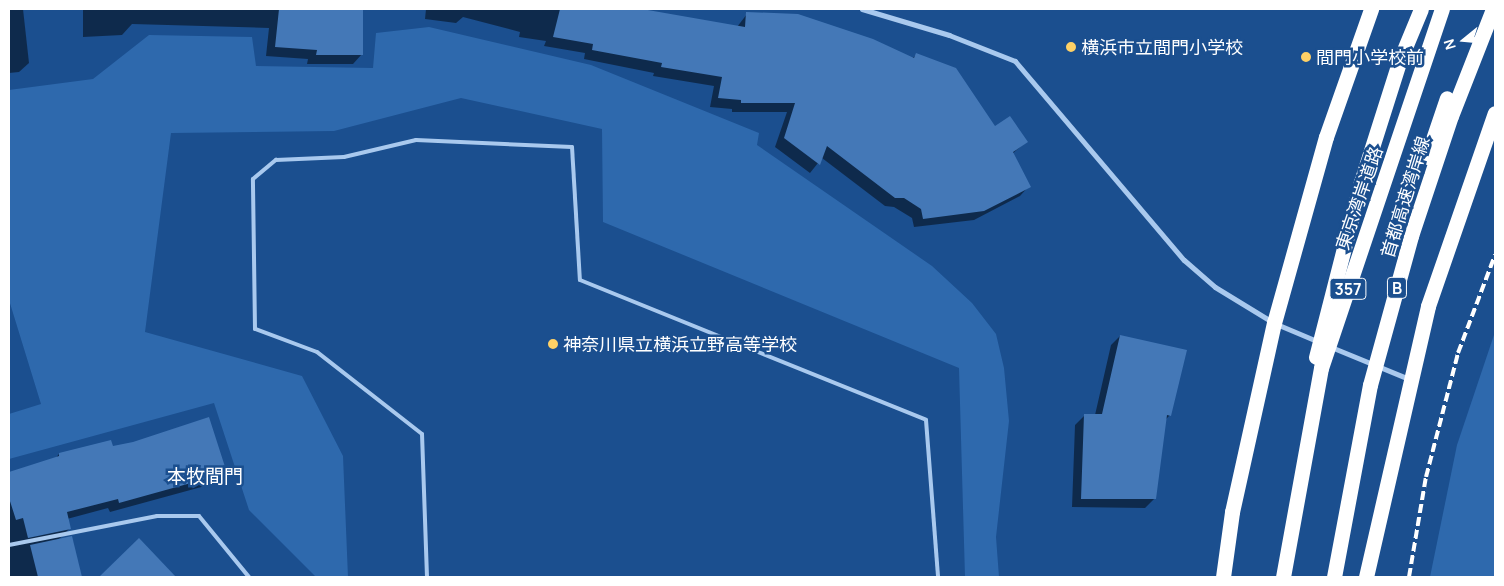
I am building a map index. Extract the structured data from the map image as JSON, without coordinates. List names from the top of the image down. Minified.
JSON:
{"streets":{"highway":["首都高速湾岸線","東京湾岸道路","B","357"]},"districts":["本牧間門"],"places":["横浜市立間門小学校","間門小学校前","神奈川県立横浜立野高等学校"],"north":"left"}
